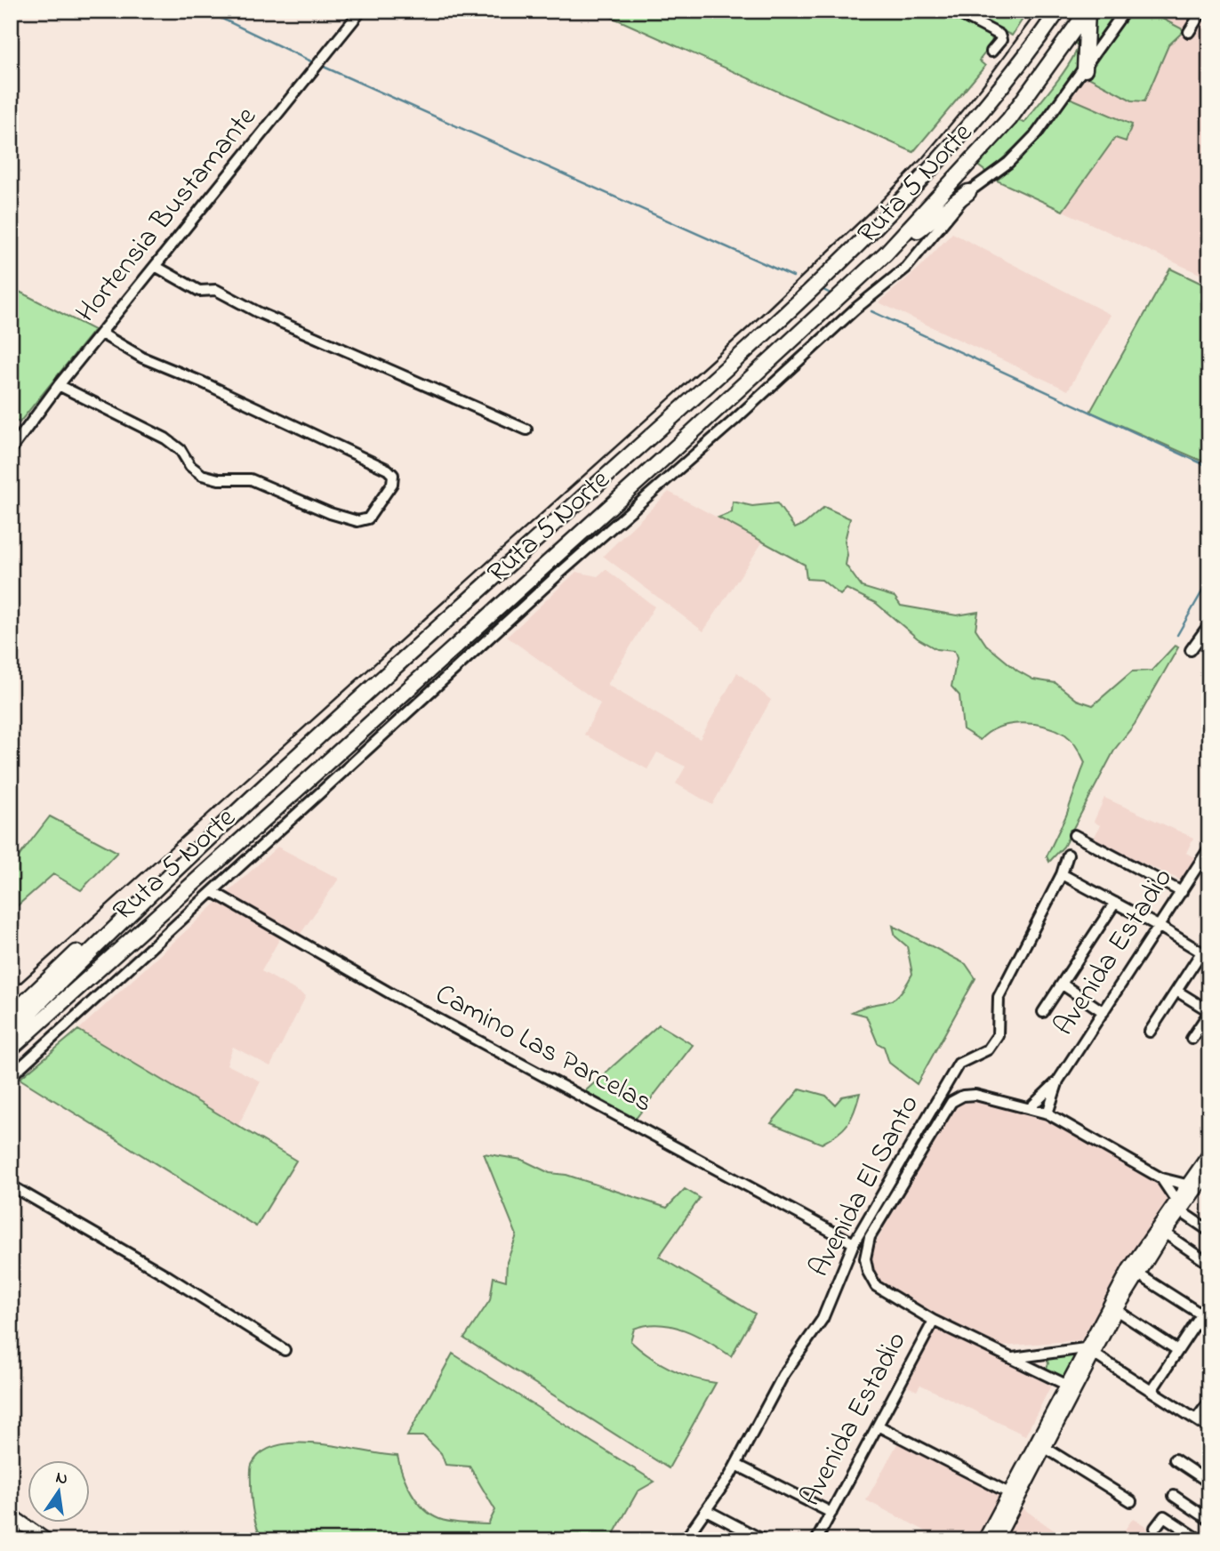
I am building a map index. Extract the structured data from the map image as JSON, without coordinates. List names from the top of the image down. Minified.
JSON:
{"streets":{"highway":["Ruta 5 Norte"],"street":["Hortensia Bustamante","Avenida Estadio","Camino Las Parcelas","Avenida El Santo"]},"crossings":[["Camino Las Parcelas","Avenida El Santo"]],"north":"top"}
